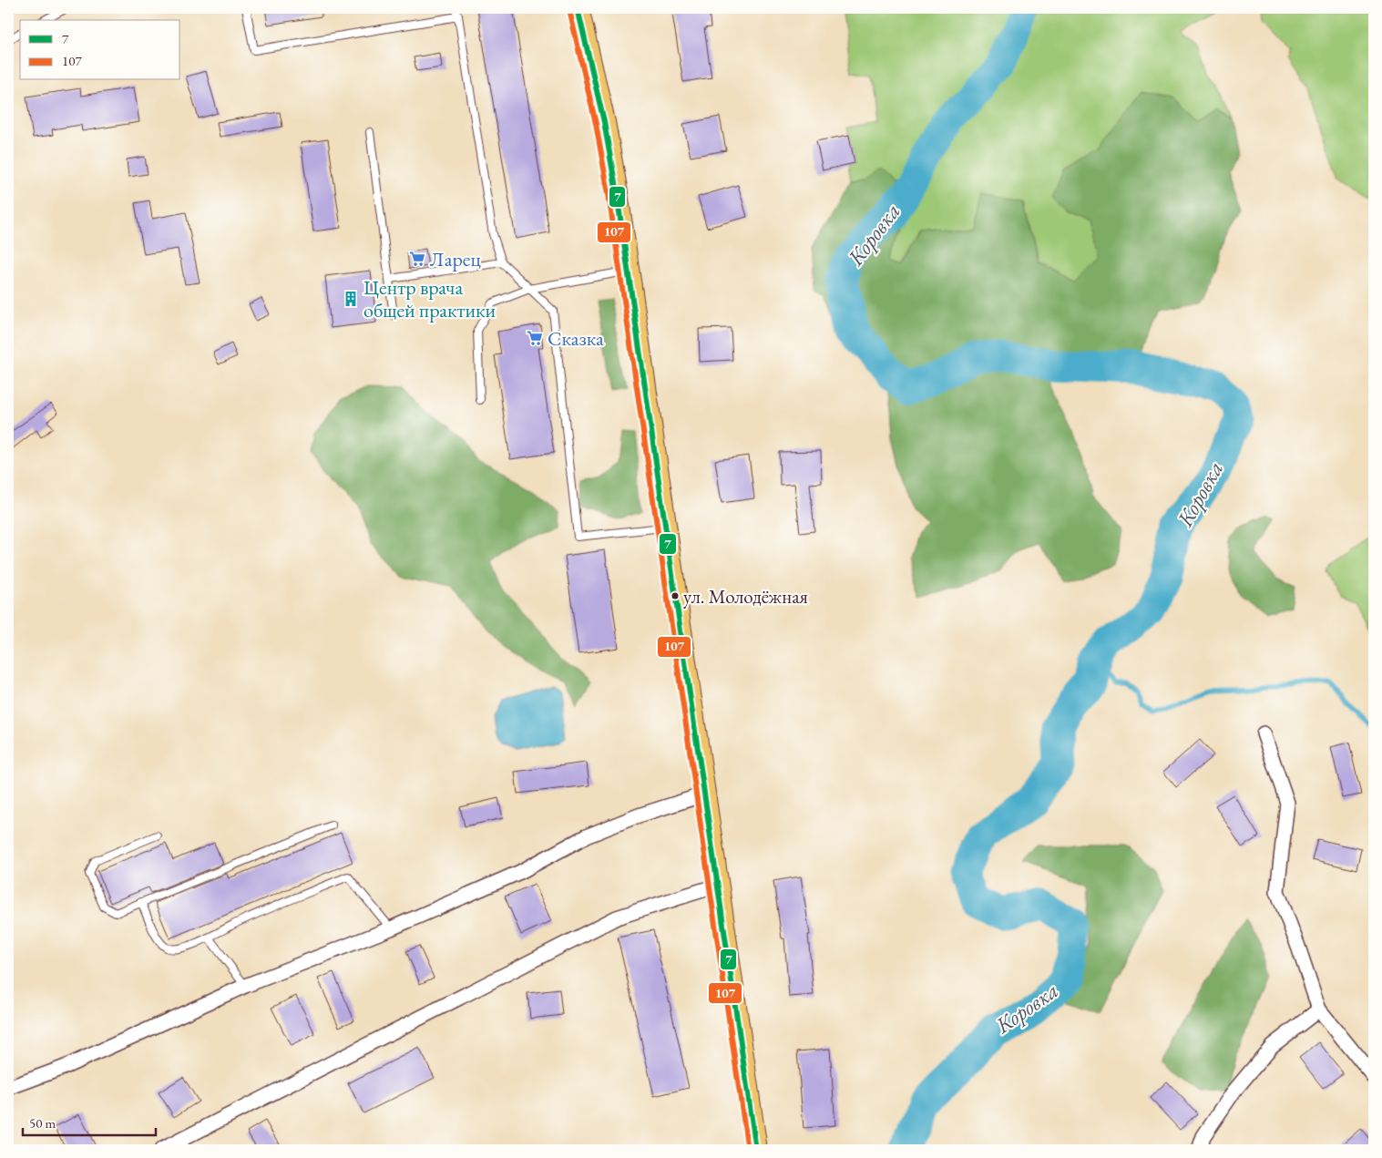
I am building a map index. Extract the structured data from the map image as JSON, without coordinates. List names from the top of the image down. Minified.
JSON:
{"water":["Коровка"],"places":{"supermarket":["Ларец","Сказка"],"building":["Центр врача общей практики"],"other":["ул. Молодёжная"]},"lines":["transit line 7","transit line 107"],"legend":["7","107"],"scale_bar":"50 m"}
